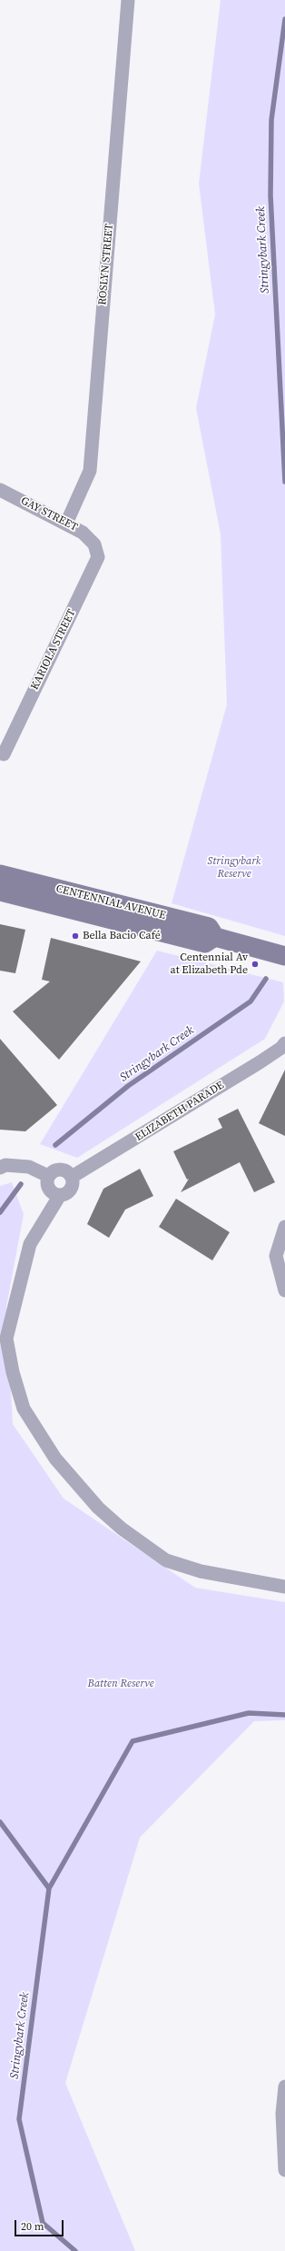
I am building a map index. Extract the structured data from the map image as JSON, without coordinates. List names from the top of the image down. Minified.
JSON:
{"streets":{"main road":["CENTENNIAL AVENUE"],"street":["ROSLYN STREET","GAY STREET","KARIOLA STREET","ELIZABETH PARADE"]},"crossings":[["ROSLYN STREET","GAY STREET"],["GAY STREET","KARIOLA STREET"]],"water":["Stringybark Creek"],"parks":["Stringybark Reserve","Batten Reserve"],"places":["Bella Bacio Café","Centennial Av at Elizabeth Pde"],"scale_bar":"20 m"}
